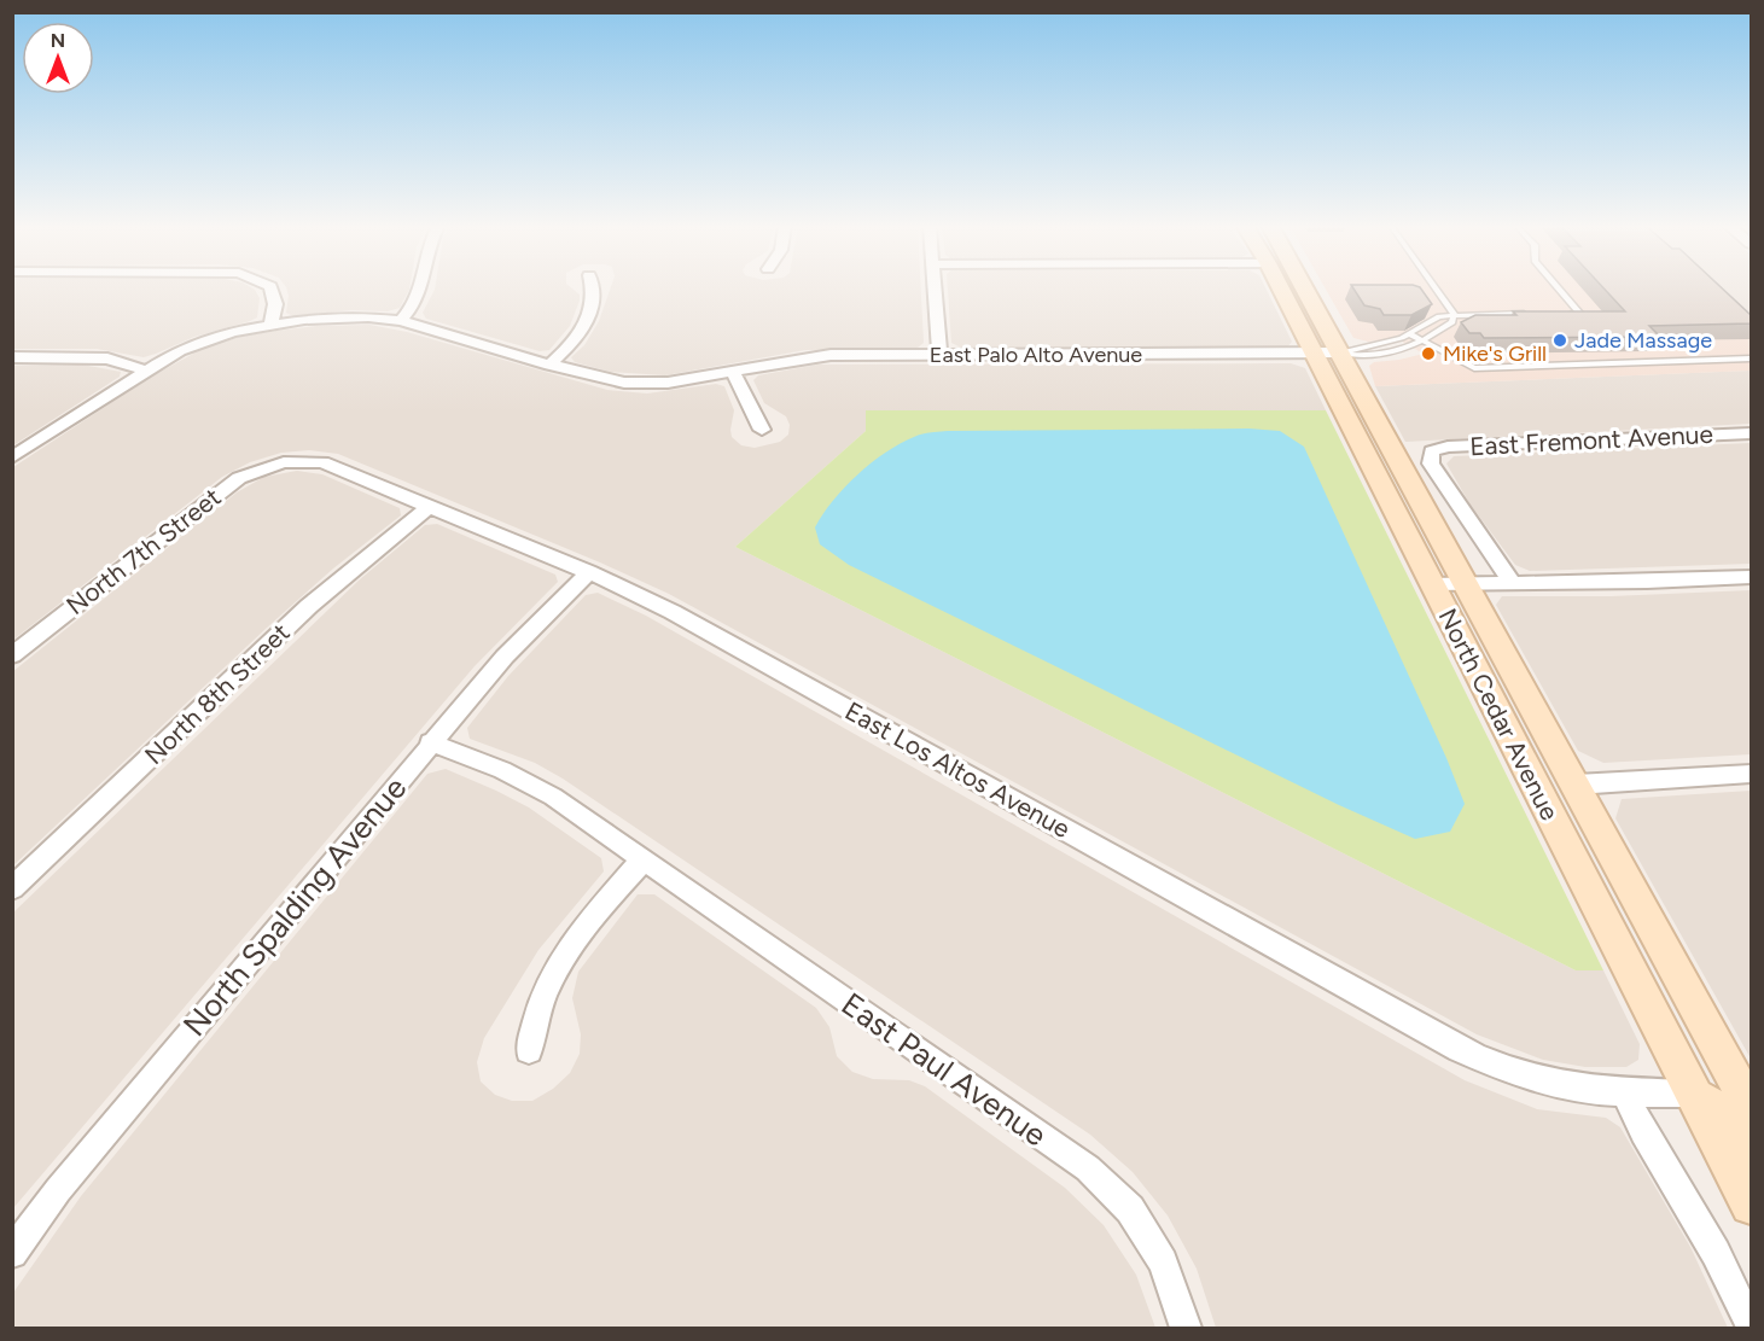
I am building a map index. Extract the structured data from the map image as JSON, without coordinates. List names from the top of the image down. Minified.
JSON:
{"streets":{"main road":["North Cedar Avenue"],"street":["East Palo Alto Avenue","East Fremont Avenue","North 7th Street","North 8th Street","East Los Altos Avenue","North Spalding Avenue","East Paul Avenue"]},"crossings":[["East Palo Alto Avenue","North Cedar Avenue"],["North 7th Street","East Los Altos Avenue"],["North 8th Street","East Los Altos Avenue"],["North Cedar Avenue","East Los Altos Avenue"],["East Los Altos Avenue","North Spalding Avenue"],["North Spalding Avenue","East Paul Avenue"]],"places":["Jade Massage","Mike's Grill"],"north":"top"}
